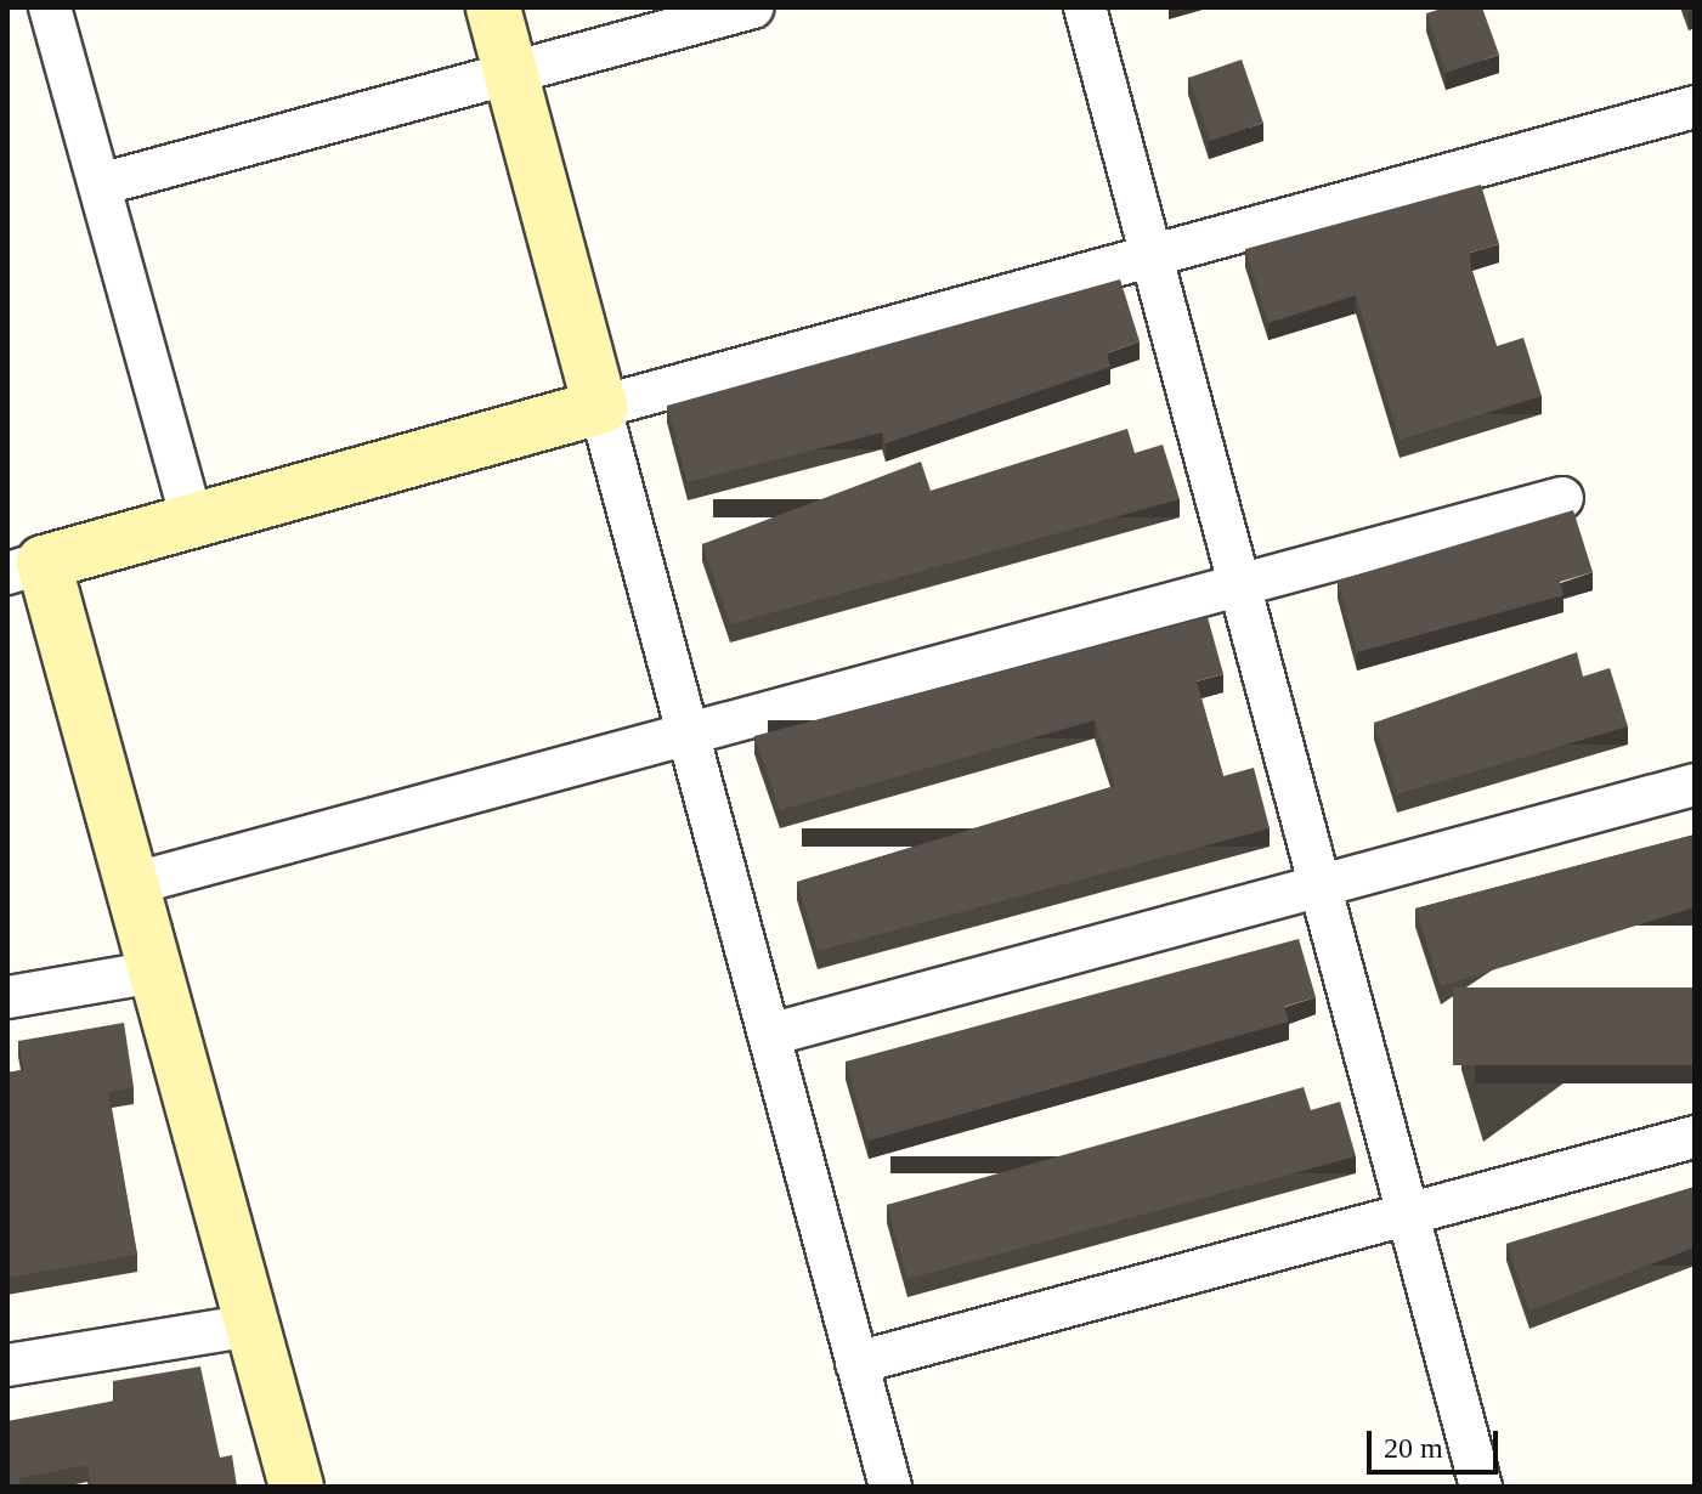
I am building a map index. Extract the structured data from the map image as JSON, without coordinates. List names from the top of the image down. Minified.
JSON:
{"scale_bar":"20 m"}
